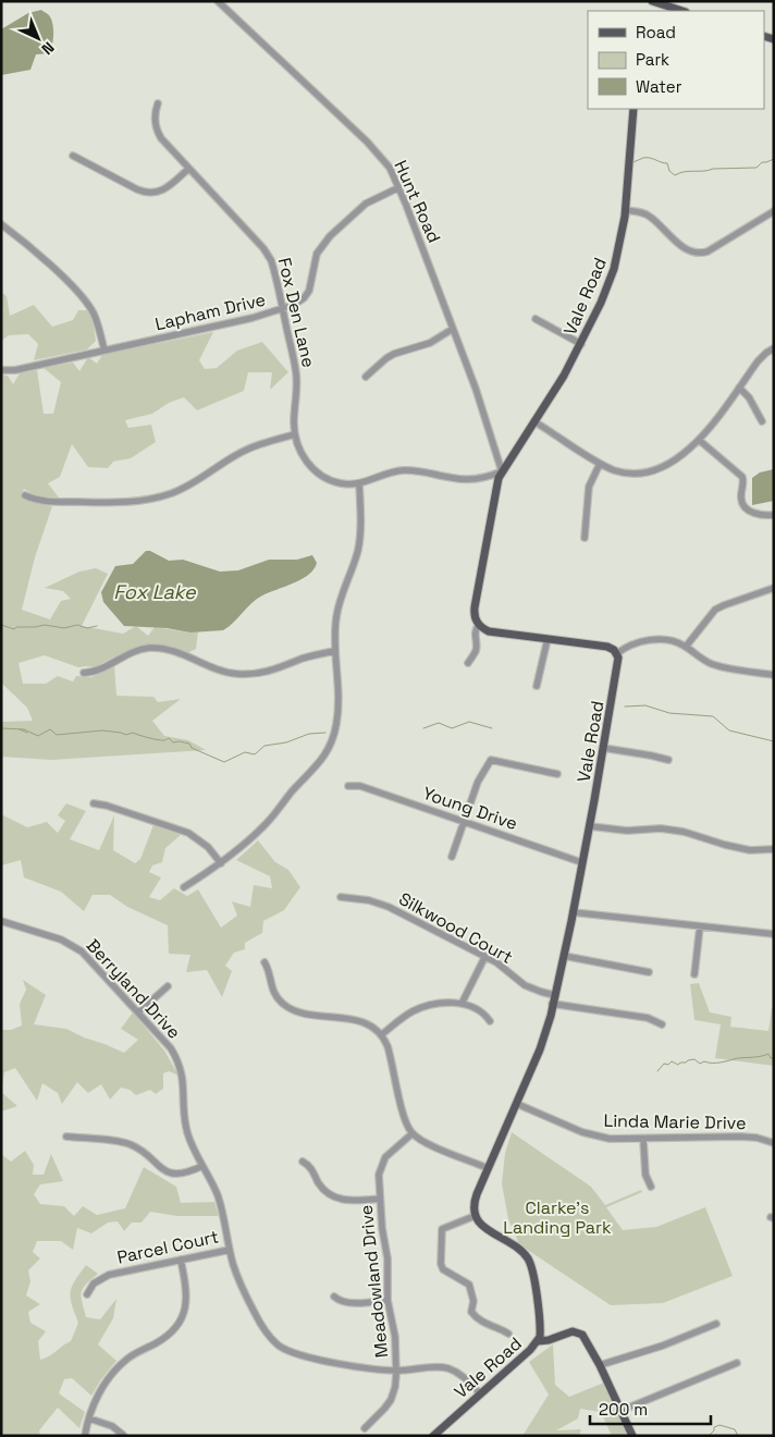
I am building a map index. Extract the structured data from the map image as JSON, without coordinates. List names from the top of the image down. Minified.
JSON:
{"streets":{"main road":["Vale Road"],"street":["Hunt Road","Lapham Drive","Fox Den Lane","Young Drive","Silkwood Court","Berryland Drive","Linda Marie Drive","Parcel Court","Meadowland Drive"]},"crossings":[["Hunt Road","Vale Road"],["Hunt Road","Lapham Drive"],["Hunt Road","Fox Den Lane"],["Vale Road","Fox Den Lane"],["Vale Road","Young Drive"],["Vale Road","Silkwood Court"],["Vale Road","Berryland Drive"],["Vale Road","Linda Marie Drive"],["Lapham Drive","Fox Den Lane"],["Berryland Drive","Parcel Court"],["Berryland Drive","Meadowland Drive"]],"water":["Fox Lake"],"parks":["Clarke's Landing Park"],"legend":["Road","Park","Water"],"scale_bar":"200 m","north":"bottom right"}
